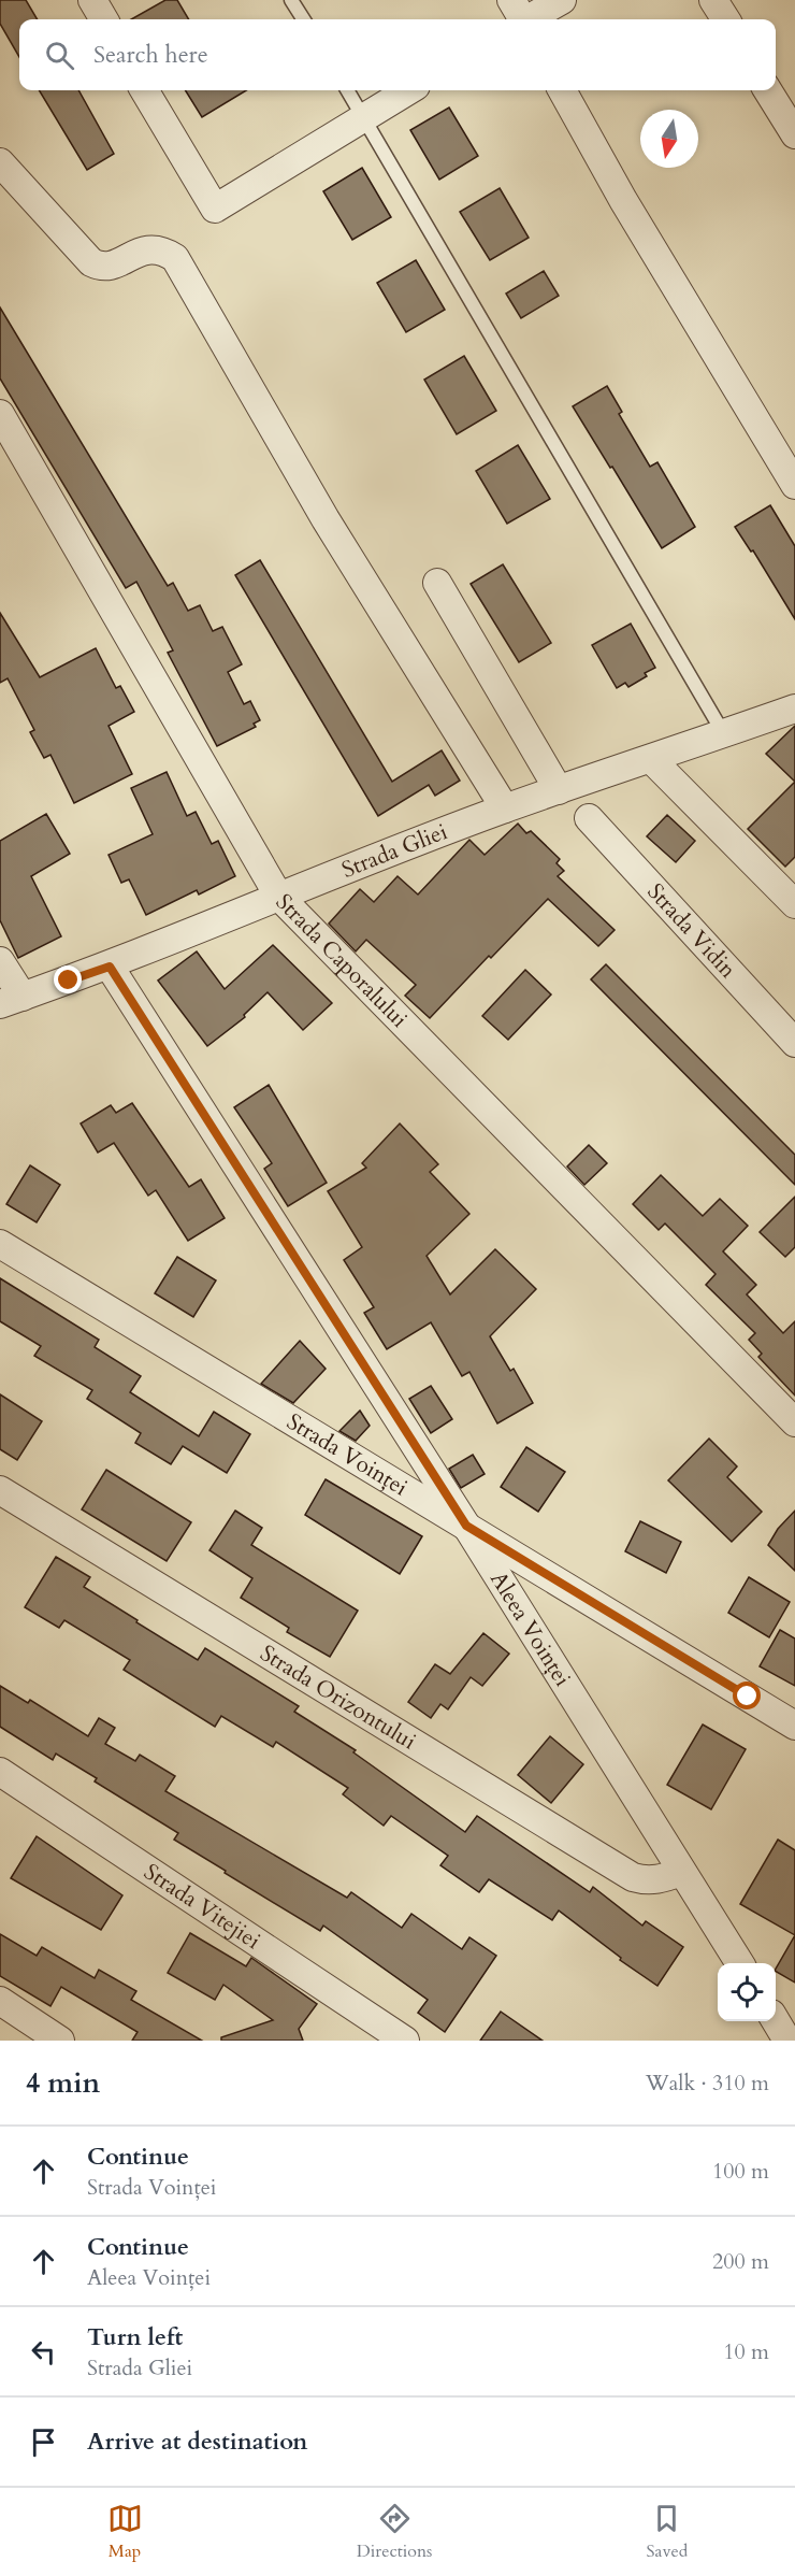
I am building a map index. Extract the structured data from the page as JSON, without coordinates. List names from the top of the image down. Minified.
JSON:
{"streets":{"street":["Strada Gliei","Strada Vidin","Strada Caporalului","Strada Voinței","Aleea Voinței","Strada Orizontului","Strada Vitejiei"]},"crossings":[["Strada Gliei","Strada Caporalului"],["Strada Gliei","Aleea Voinței"],["Strada Voinței","Aleea Voinței"],["Aleea Voinței","Strada Orizontului"]],"north":"bottom","page":{"search":"Search here","heading":["4 min","Walk · 310 m"],"list":[["Continue","Strada Voinței","100 m"],["Continue","Aleea Voinței","200 m"],["Turn left","Strada Gliei","10 m"],"Arrive at destination"],"nav":["Map","Directions","Saved"]}}
